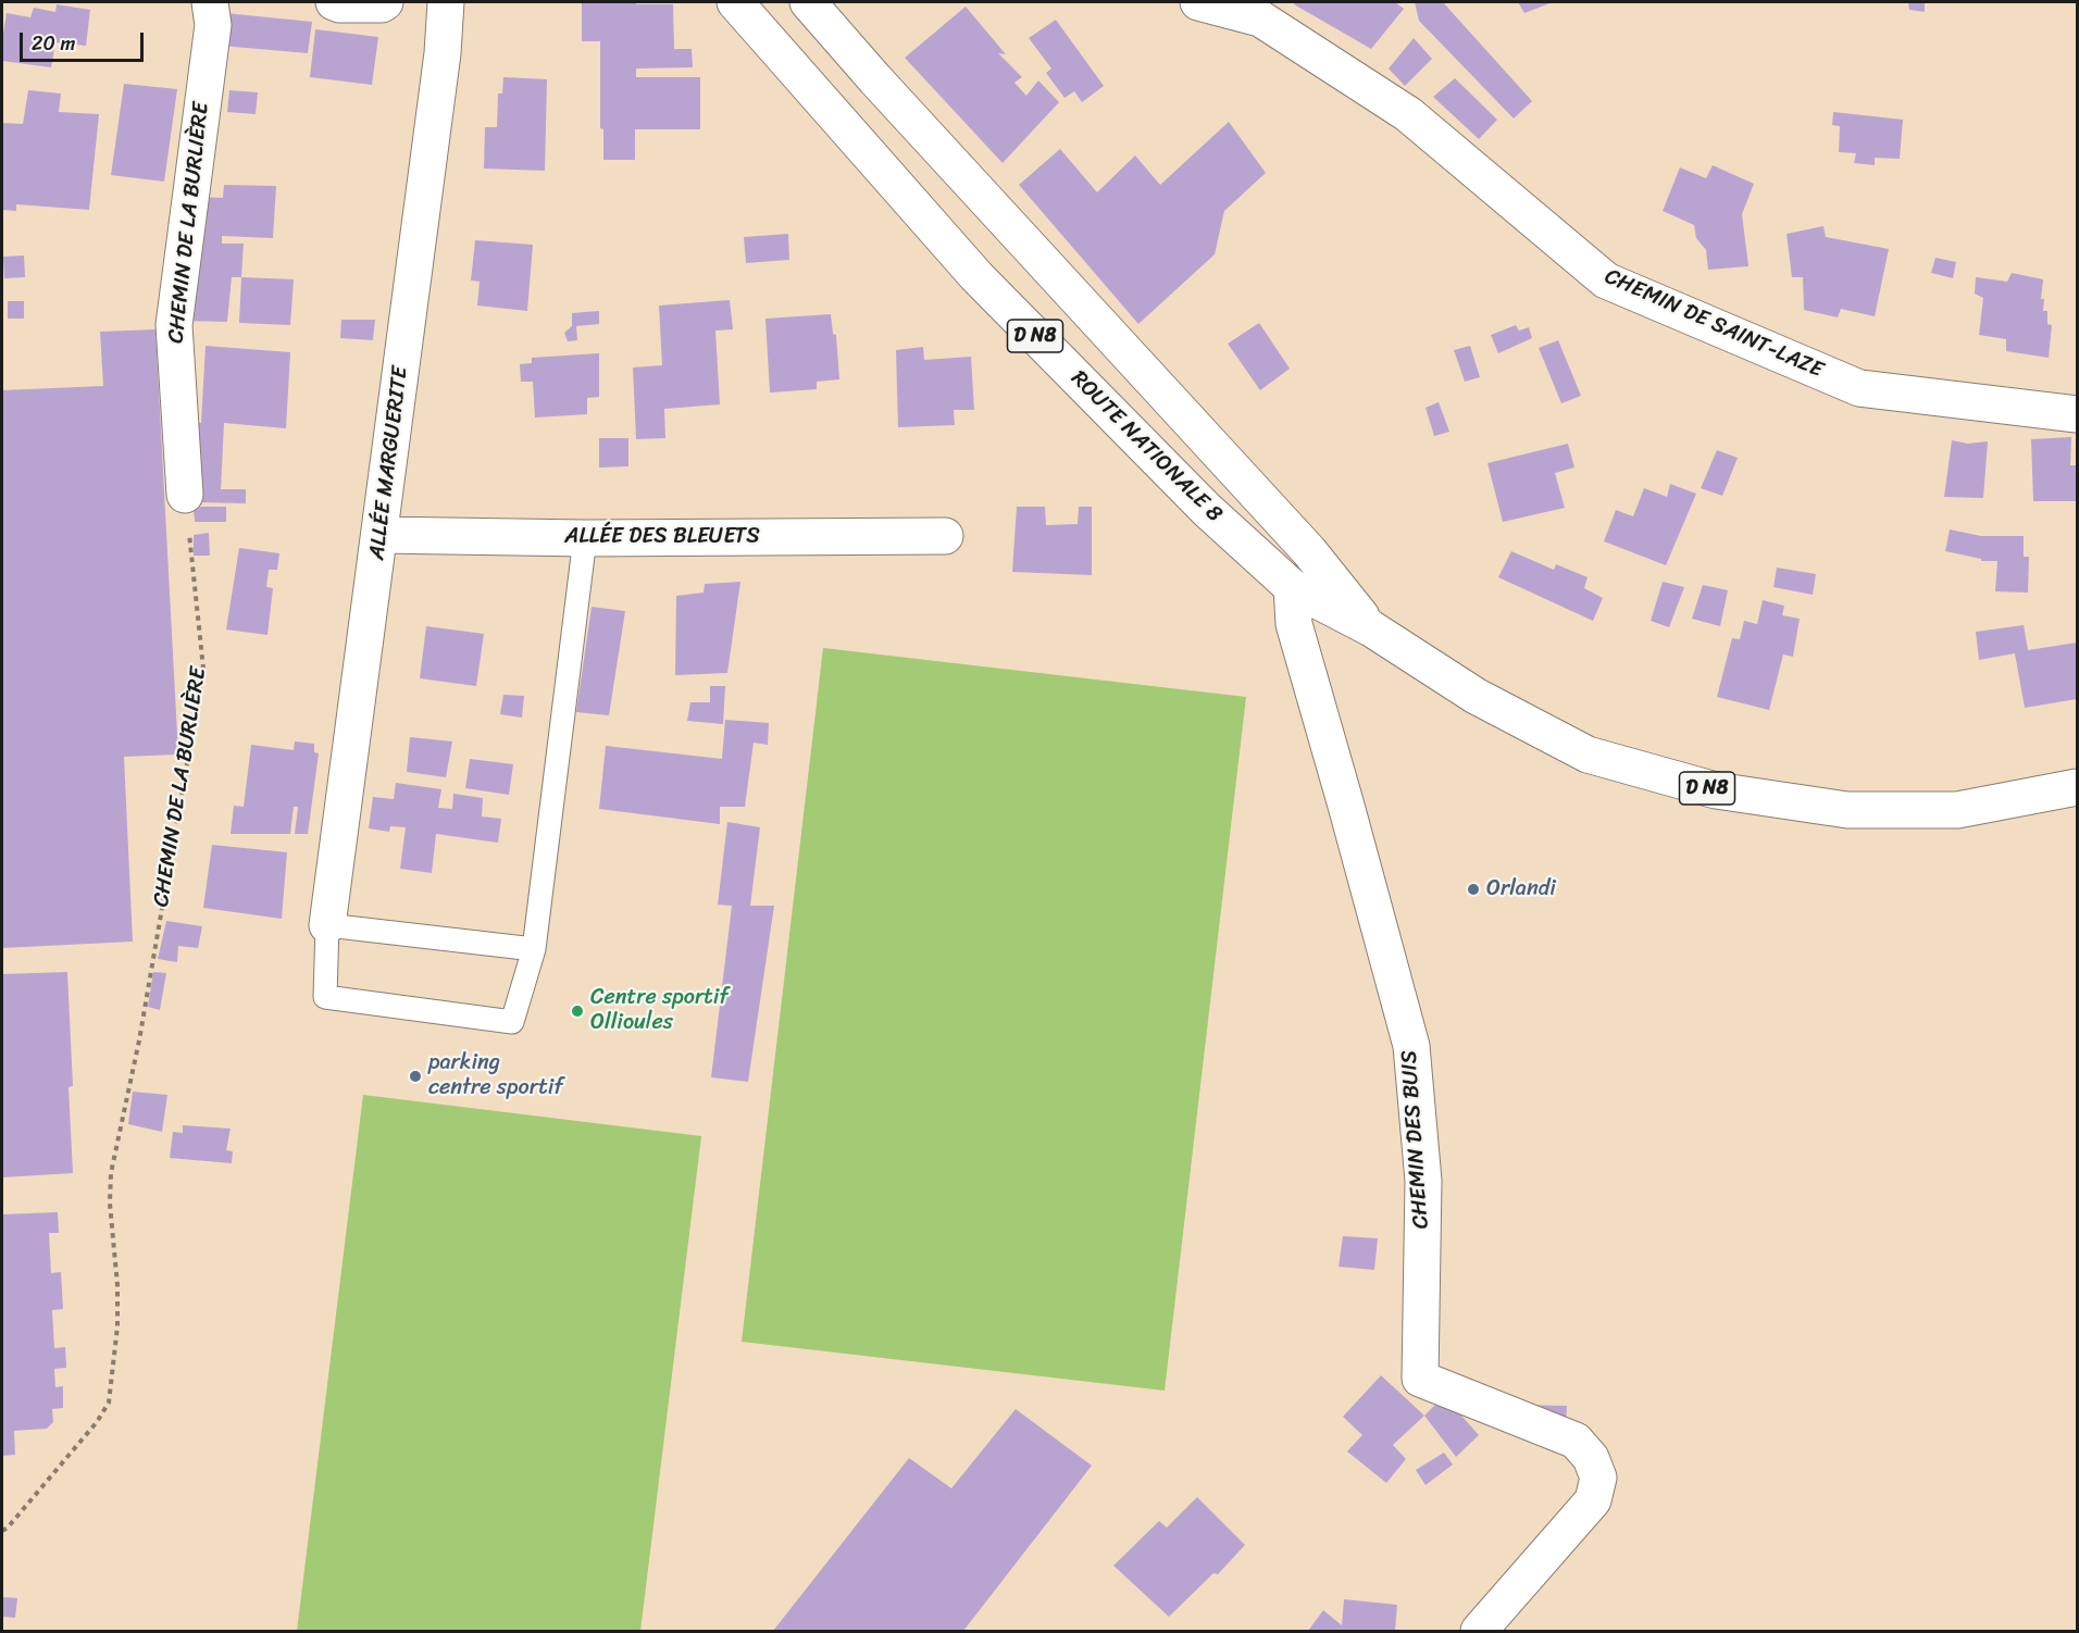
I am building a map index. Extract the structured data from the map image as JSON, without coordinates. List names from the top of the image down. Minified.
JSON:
{"streets":{"street":["CHEMIN DE LA BURLIÈRE","CHEMIN DE SAINT-LAZE","D N8","ROUTE NATIONALE 8","ALLÉE MARGUERITE","ALLÉE DES BLEUETS","CHEMIN DES BUIS"]},"crossings":[["ROUTE NATIONALE 8","CHEMIN DES BUIS"],["ALLÉE MARGUERITE","ALLÉE DES BLEUETS"]],"places":["Orlandi","Centre sportif Ollioules","parking centre sportif"],"scale_bar":"20 m"}
